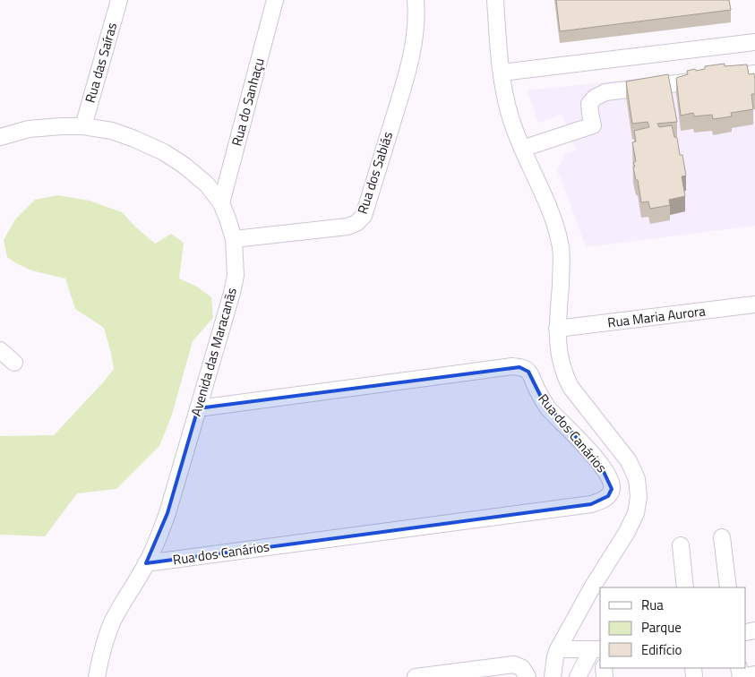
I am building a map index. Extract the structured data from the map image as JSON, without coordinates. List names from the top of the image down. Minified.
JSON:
{"streets":{"street":["Rua das Saíras","Rua do Sanhaçu","Rua dos Sabiás","Rua Maria Aurora","Avenida das Maracanãs","Rua dos Canários"]},"crossings":[["Rua das Saíras","Avenida das Maracanãs"],["Rua do Sanhaçu","Avenida das Maracanãs"],["Rua dos Sabiás","Avenida das Maracanãs"],["Avenida das Maracanãs","Rua dos Canários"]],"legend":["Rua","Parque","Edifício"]}
